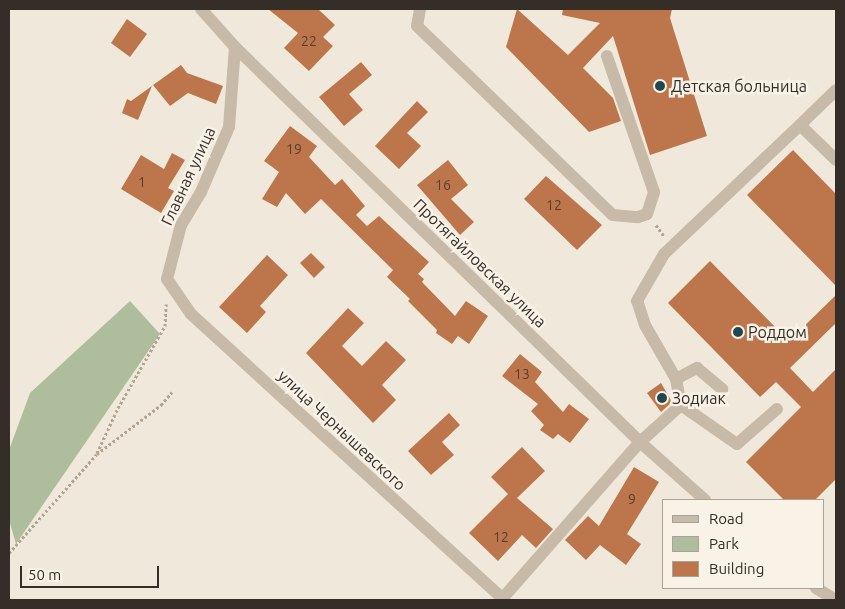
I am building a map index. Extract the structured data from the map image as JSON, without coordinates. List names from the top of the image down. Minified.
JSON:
{"streets":{"street":["Главная улица","Протягайловская улица","улица Чернышевского"]},"crossings":[["Главная улица","Протягайловская улица"],["Главная улица","улица Чернышевского"],["Протягайловская улица","улица Чернышевского"]],"places":["Детская больница","Роддом","Зодиак"],"house_numbers":["22","19","1","16","12","13","9","12"],"legend":["Road","Park","Building"],"scale_bar":"50 m"}
